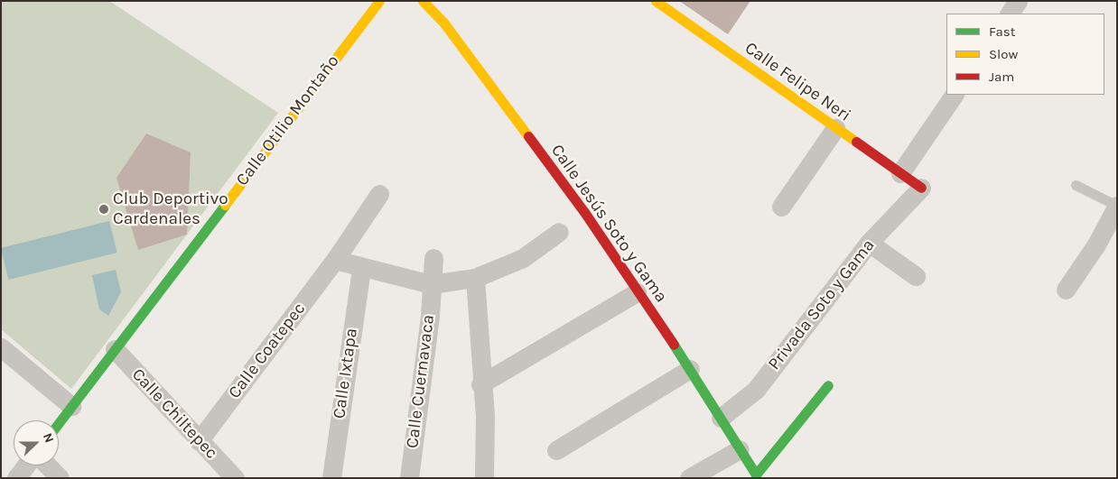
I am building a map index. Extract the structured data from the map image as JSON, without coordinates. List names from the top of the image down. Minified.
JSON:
{"streets":{"street":["Calle Felipe Neri","Calle Otilio Montaño","Calle Jesús Soto y Gama","Privada Soto y Gama","Calle Coatepec","Calle Ixtapa","Calle Cuernavaca","Calle Chiltepec"]},"crossings":[["Calle Felipe Neri","Privada Soto y Gama"],["Calle Otilio Montaño","Calle Chiltepec"],["Calle Jesús Soto y Gama","Privada Soto y Gama"],["Calle Coatepec","Calle Chiltepec"]],"places":["Club Deportivo Cardenales"],"legend":["Fast","Slow","Jam"],"north":"right"}
